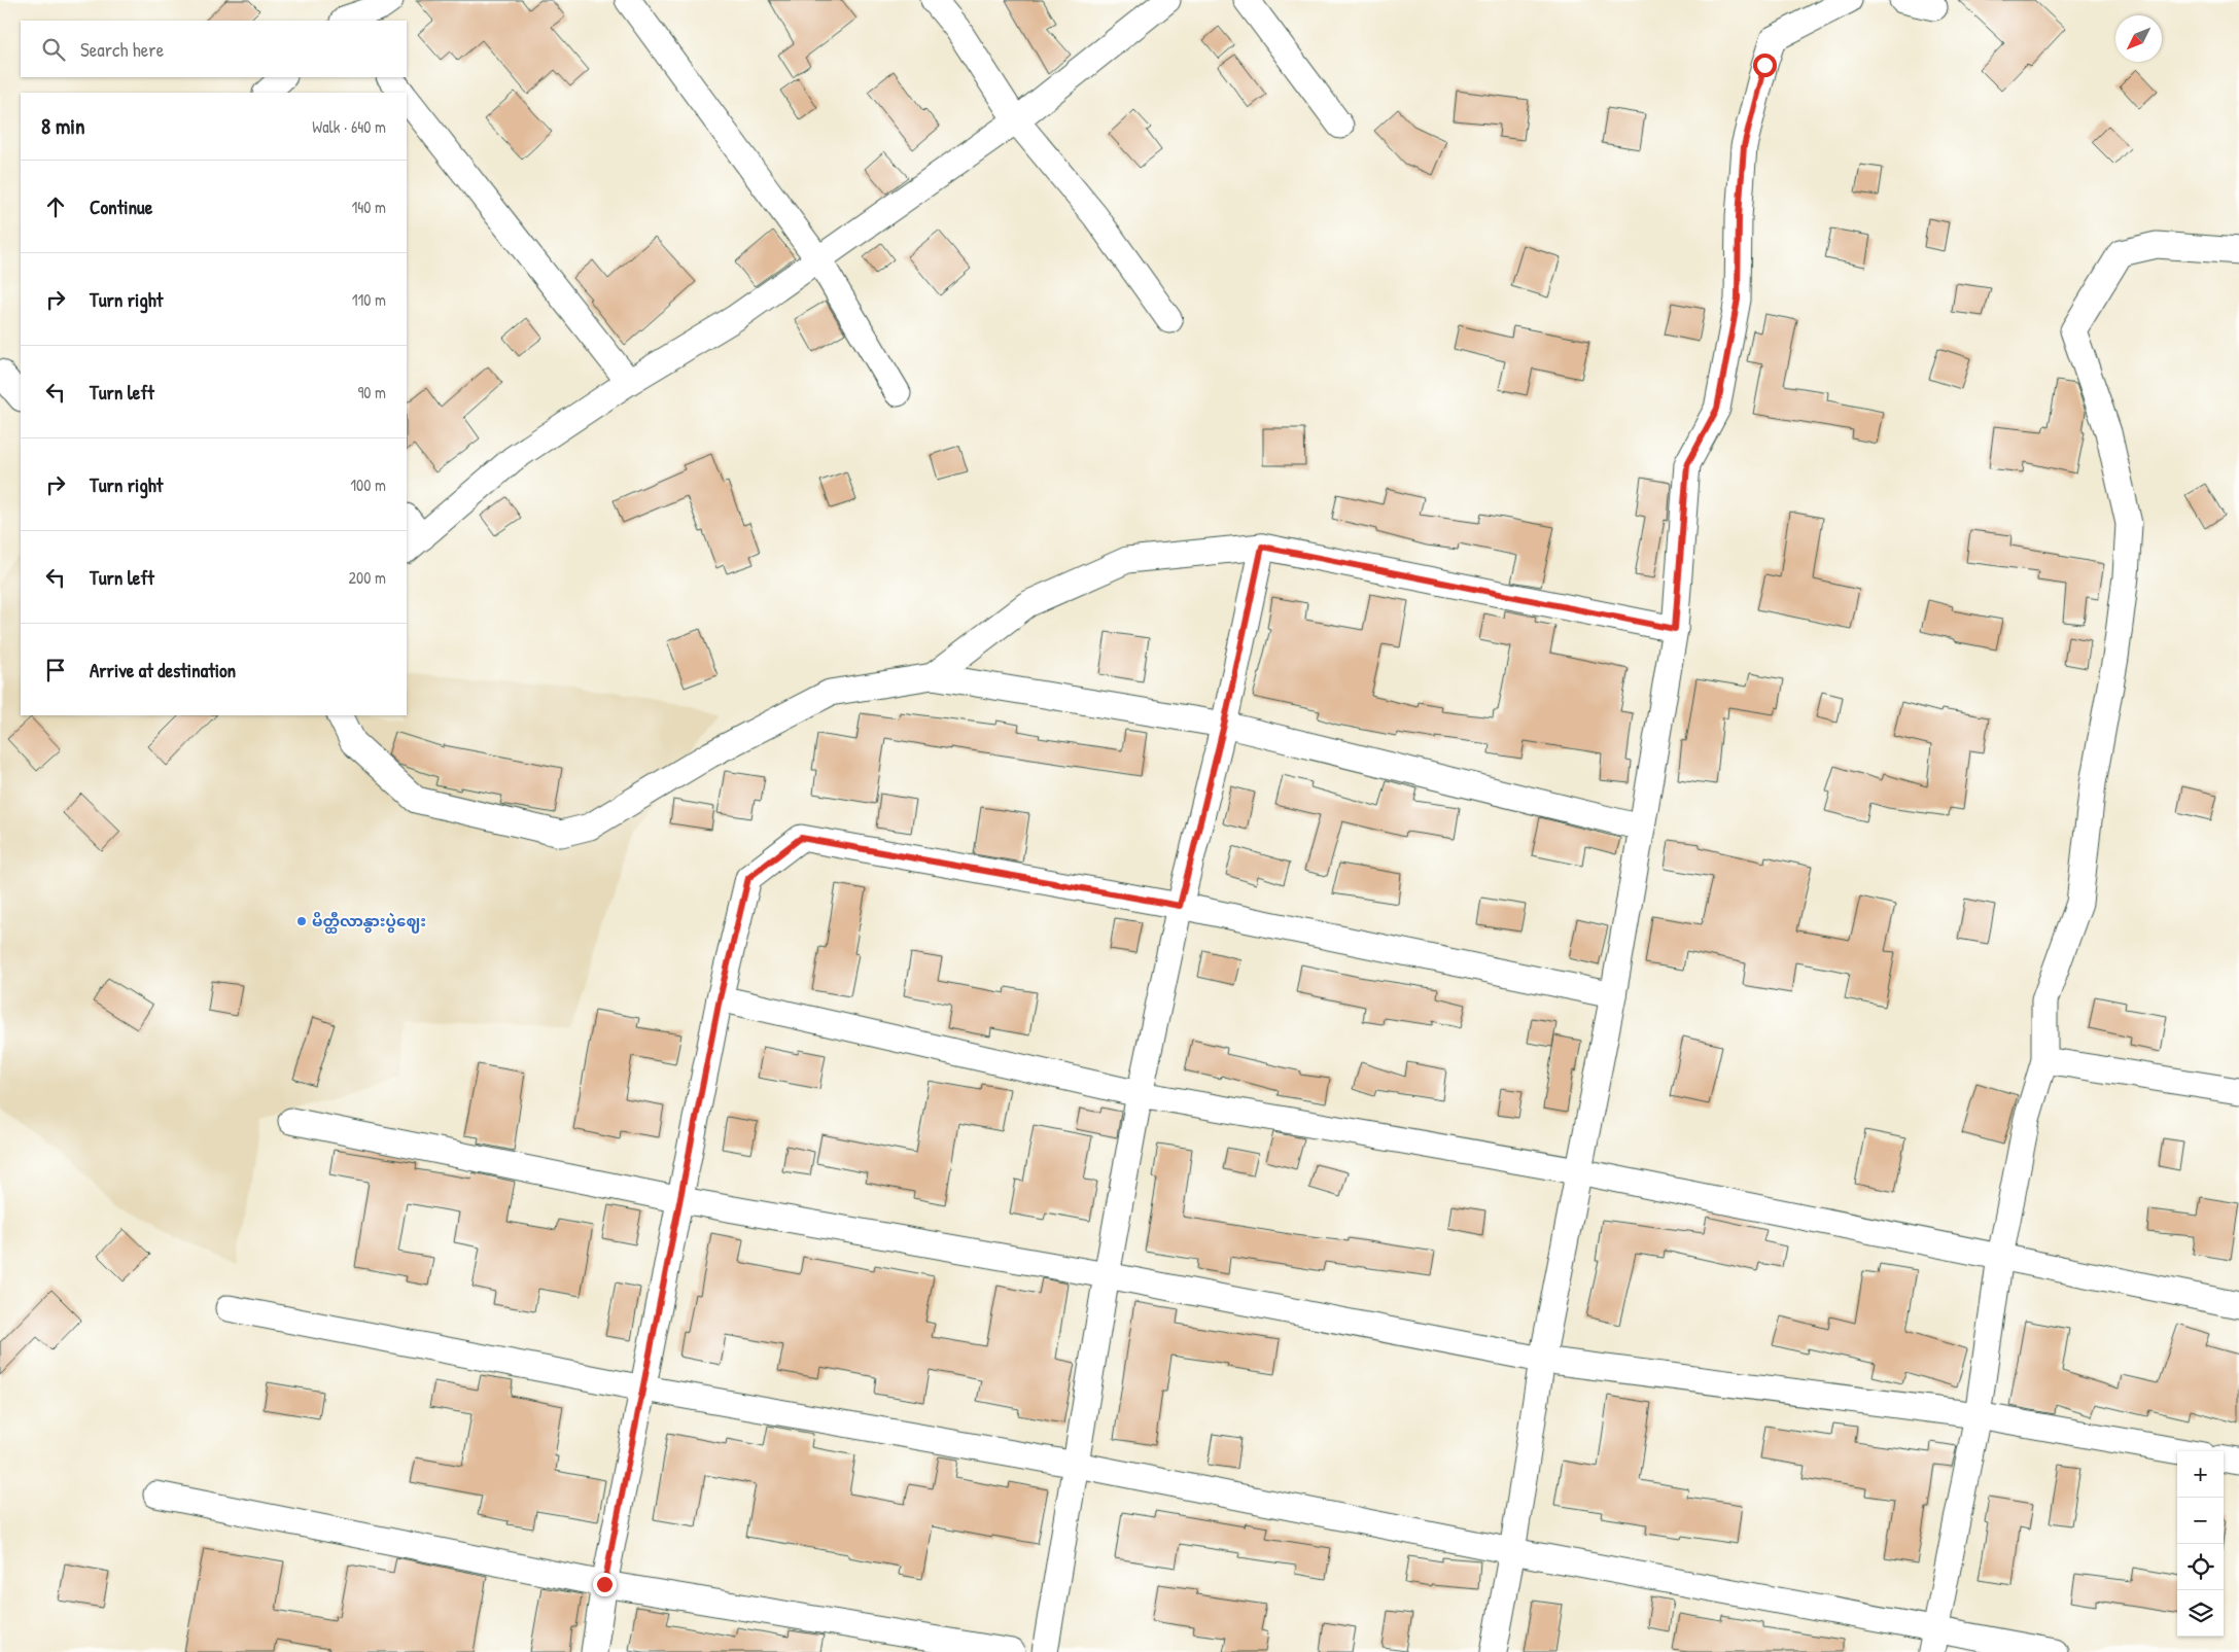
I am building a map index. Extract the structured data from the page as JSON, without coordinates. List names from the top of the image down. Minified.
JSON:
{"places":["မိတ္ထီလာနွားပွဲဈေး"],"north":"bottom left","page":{"search":"Search here","heading":["8 min","Walk · 640 m"],"list":[["Continue","140 m"],["Turn right","110 m"],["Turn left","90 m"],["Turn right","100 m"],["Turn left","200 m"],"Arrive at destination"],"map_buttons":["+","−"]}}
